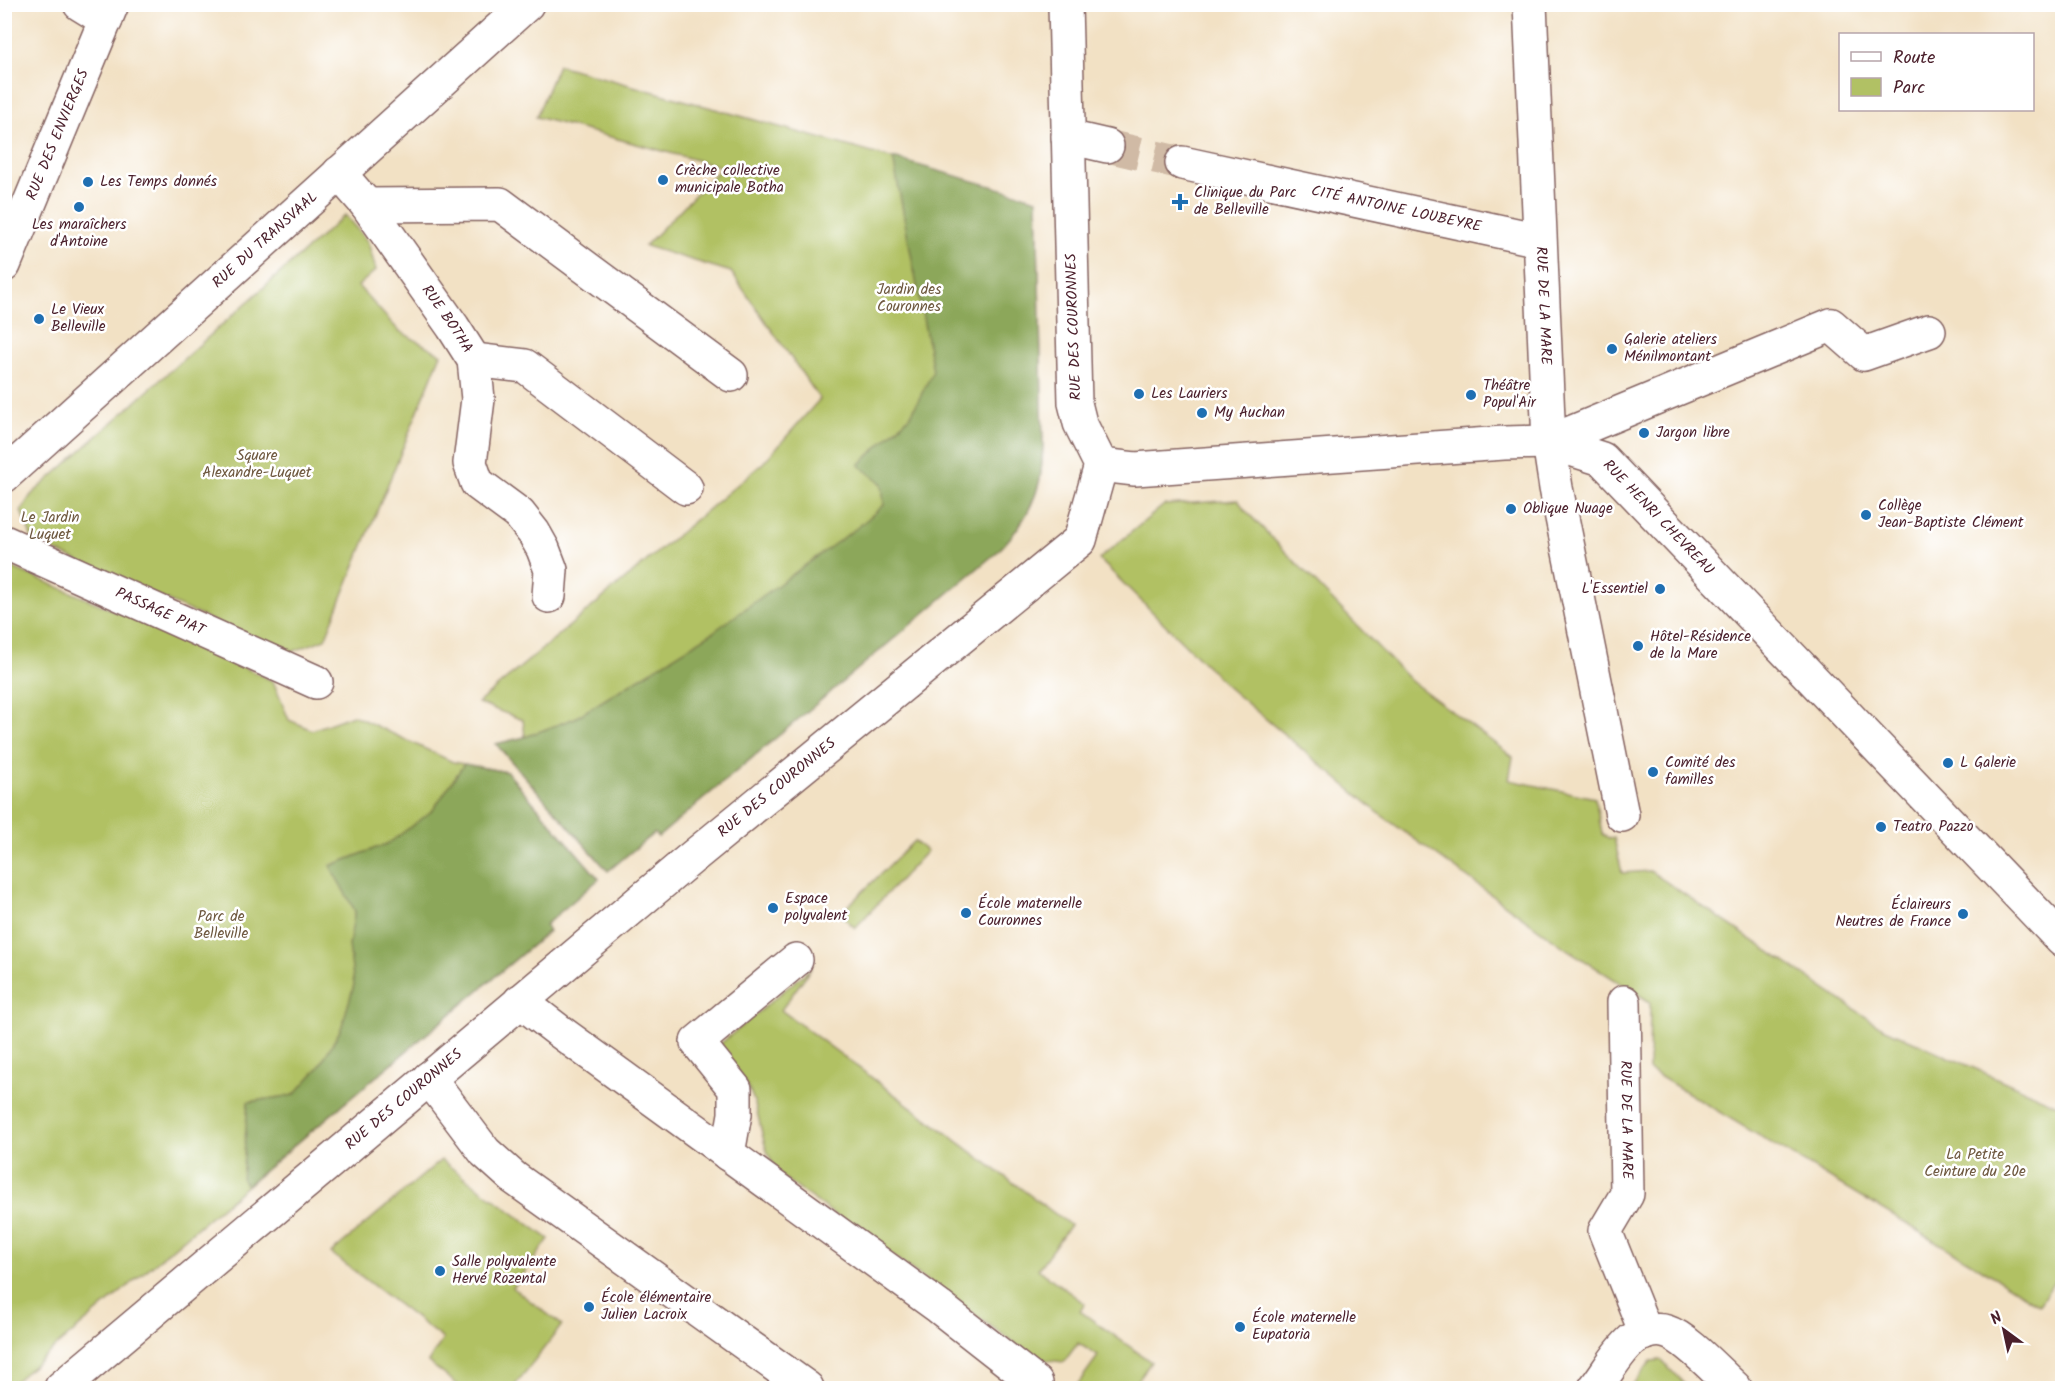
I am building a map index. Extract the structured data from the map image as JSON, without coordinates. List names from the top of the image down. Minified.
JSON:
{"streets":{"street":["RUE DES ENVIERGES","CITÉ ANTOINE LOUBEYRE","RUE DU TRANSVAAL","RUE DE LA MARE","RUE BOTHA","RUE DES COURONNES","RUE HENRI CHEVREAU","PASSAGE PIAT"]},"crossings":[["CITÉ ANTOINE LOUBEYRE","RUE DE LA MARE"],["RUE DU TRANSVAAL","RUE BOTHA"],["RUE DE LA MARE","RUE HENRI CHEVREAU"],["RUE DES COURONNES","RUE HENRI CHEVREAU"]],"parks":["Jardin des Couronnes","Square Alexandre-Luquet","Le Jardin Luquet","Parc de Belleville","La Petite Ceinture du 20e"],"places":{"other":["Crèche collective municipale Botha","Les Temps donnés","Les maraîchers d'Antoine","Le Vieux Belleville","Galerie ateliers Ménilmontant","Les Lauriers","Théâtre Popul'Air","My Auchan","Jargon libre","Oblique Nuage","Collège Jean-Baptiste Clément","L'Essentiel","Hôtel-Résidence de la Mare","L Galerie","Comité des familles","Teatro Pazzo","Espace polyvalent","École maternelle Couronnes","Éclaireurs Neutres de France","Salle polyvalente Hervé Rozental","École élémentaire Julien Lacroix","École maternelle Eupatoria"],"health":["Clinique du Parc de Belleville"]},"legend":["Route","Parc"],"north":"top left"}
